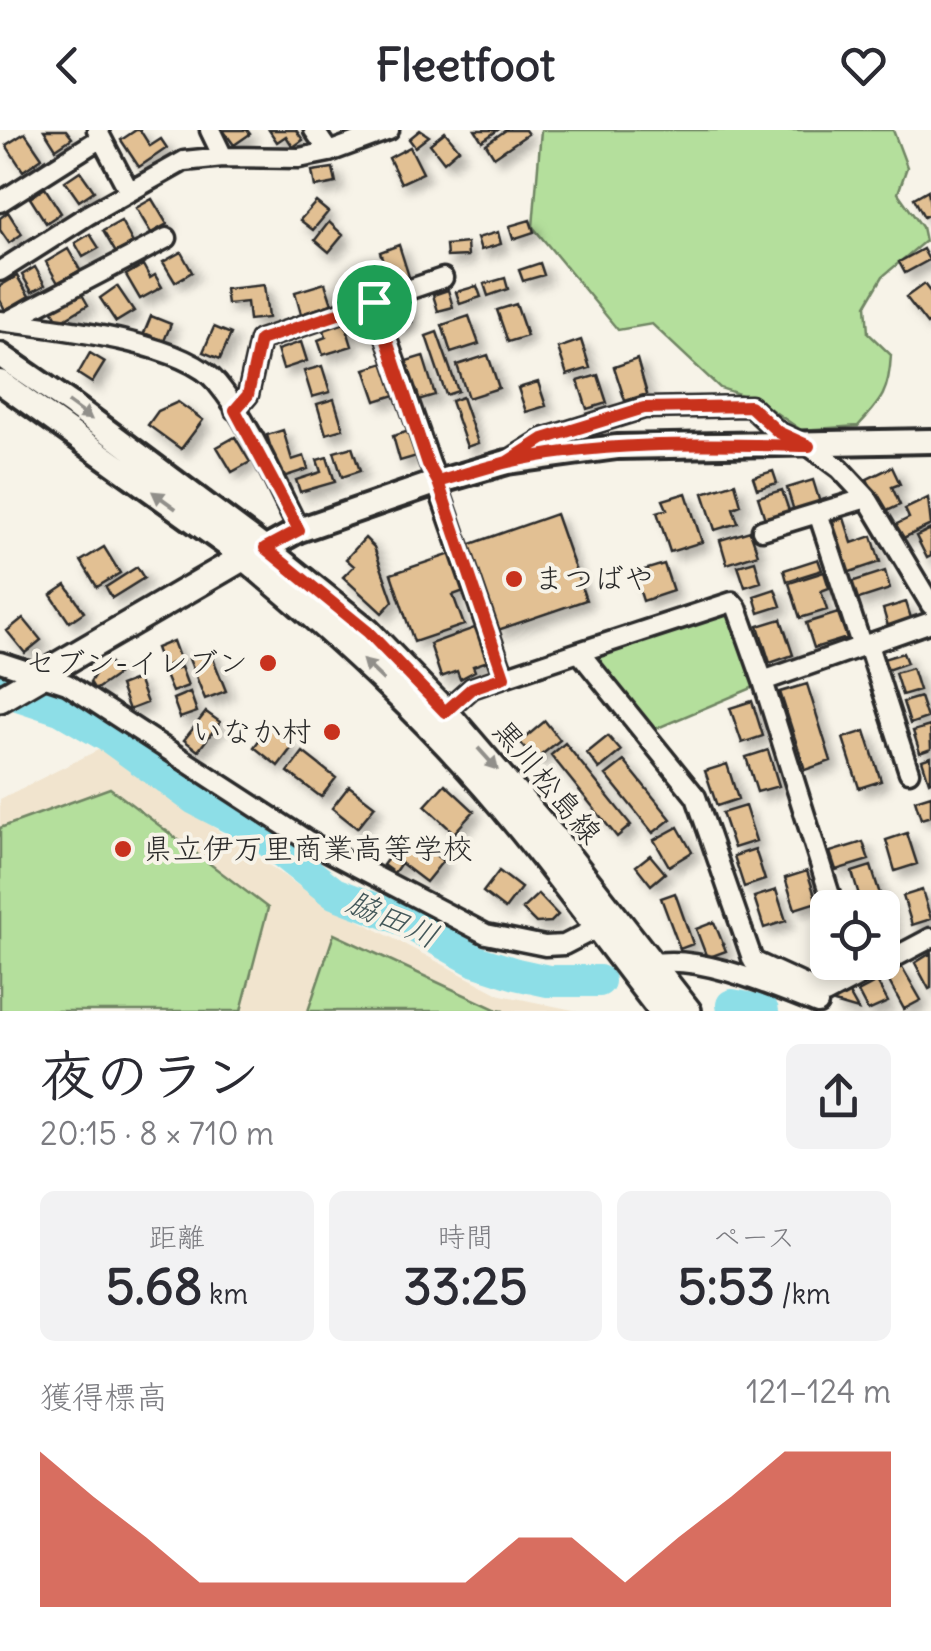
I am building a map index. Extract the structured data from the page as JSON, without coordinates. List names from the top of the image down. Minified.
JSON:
{"streets":{"main road":["黒川松島線"]},"water":["脇田川"],"places":["まつばや","セブン-イレブン","いなか村","県立伊万里商業高等学校"],"page":{"header":"Fleetfoot","heading":["夜のラン","20:15 · 8 × 710 m"],"stats":[["距離","5.68 km"],["時間","33:25"],["ペース","5:53 /km"]],"chart":["獲得標高","121–124 m"]}}
